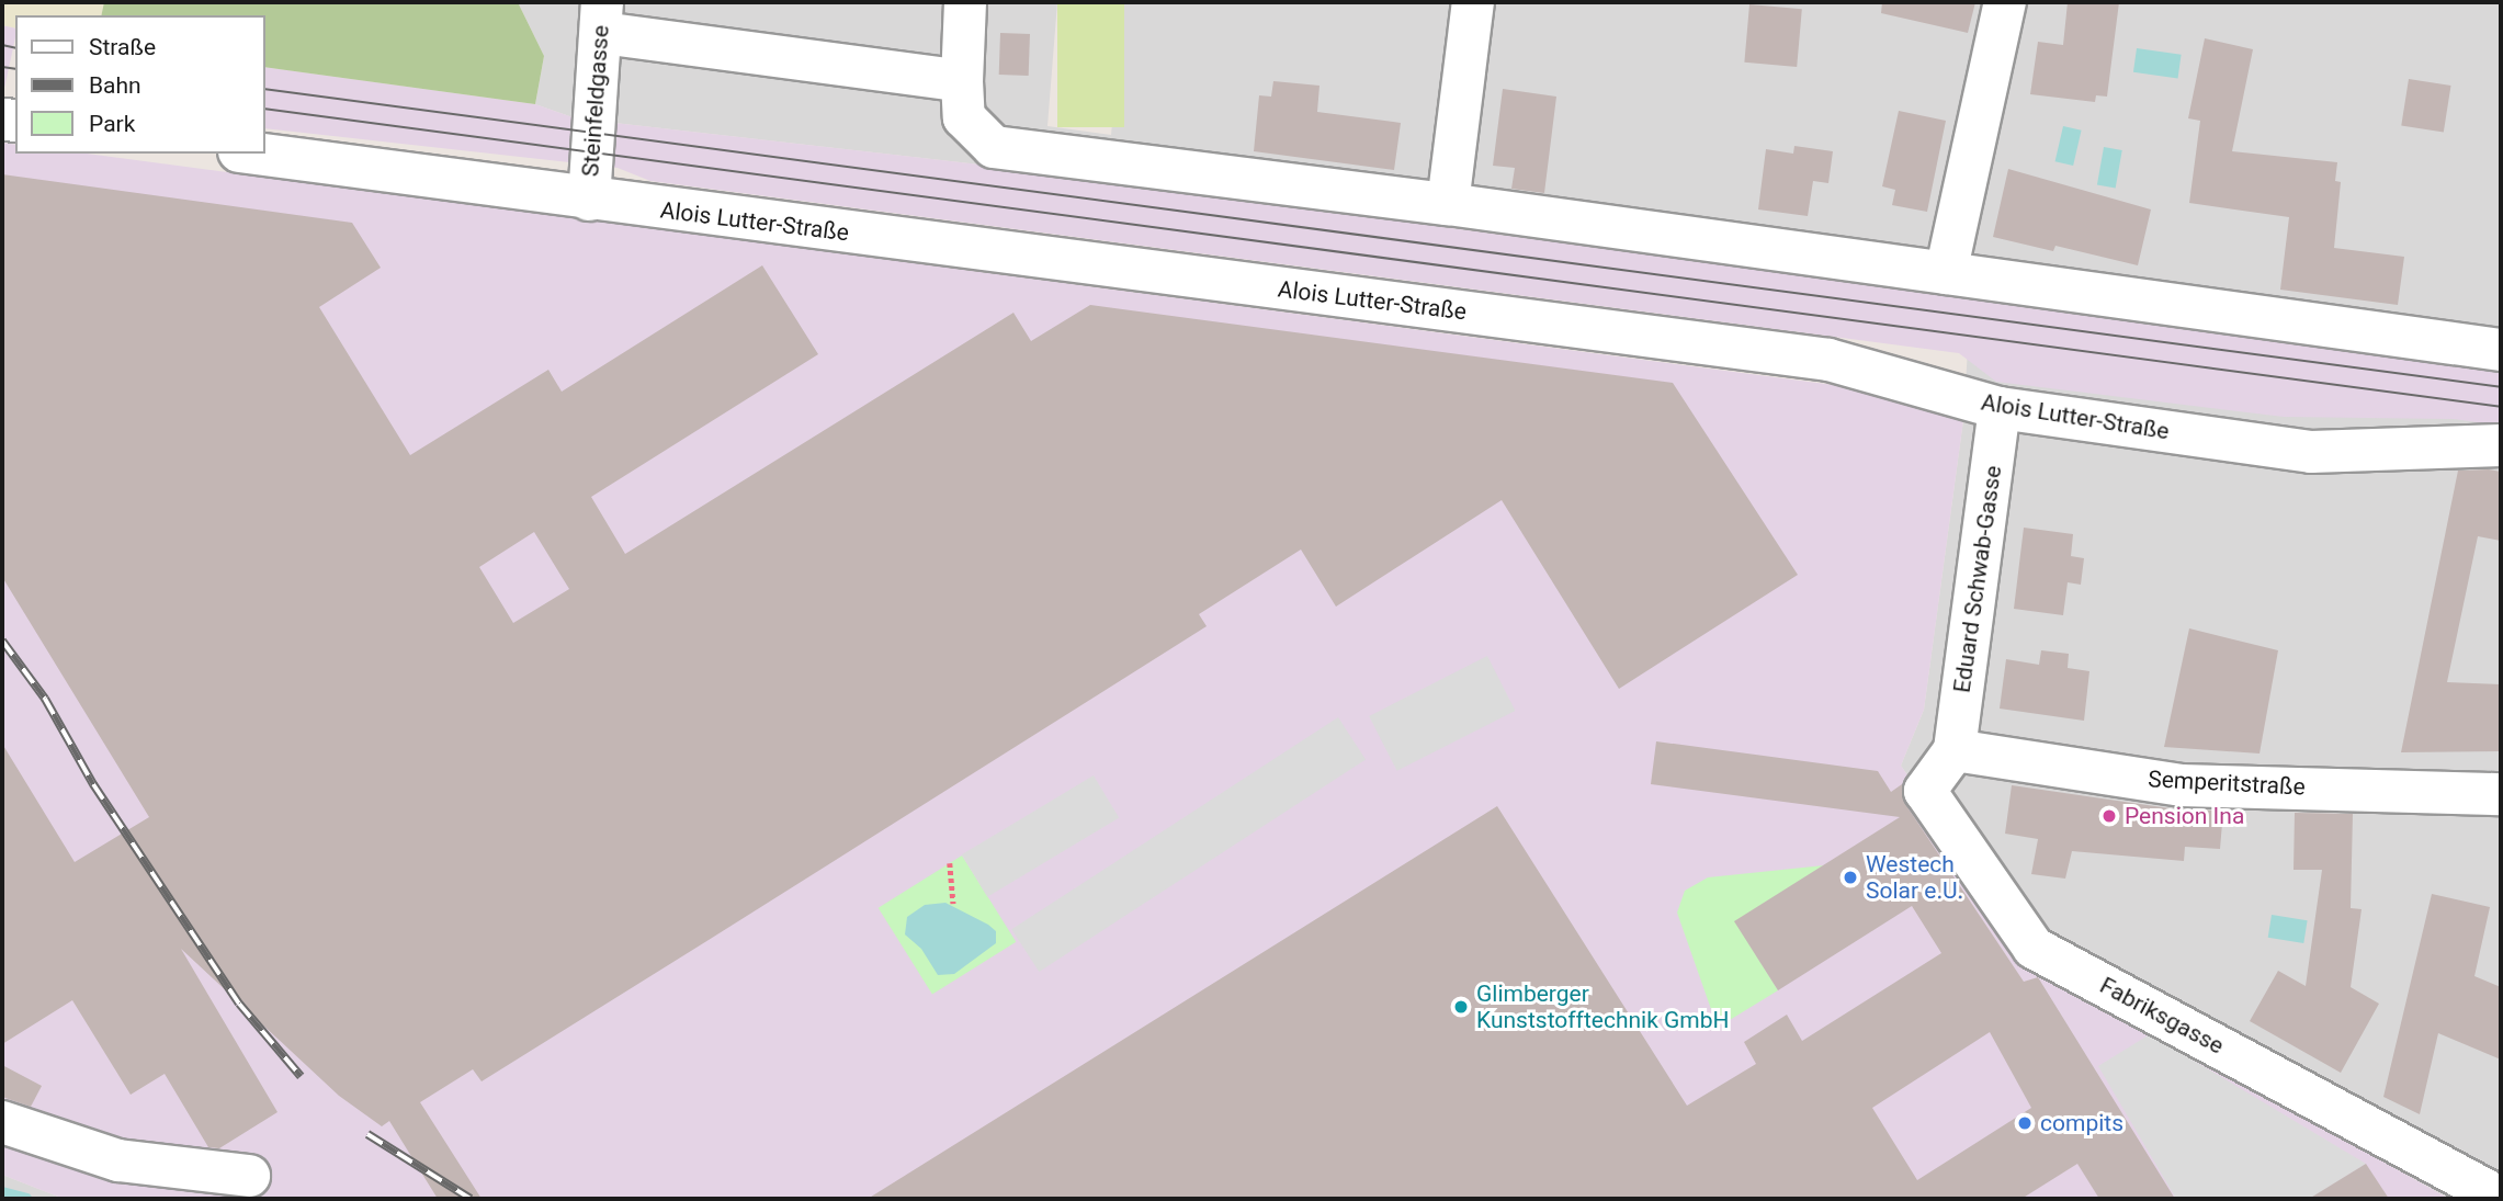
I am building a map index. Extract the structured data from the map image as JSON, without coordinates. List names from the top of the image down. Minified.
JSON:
{"streets":{"street":["Steinfeldgasse","Alois Lutter-Straße","Eduard Schwab-Gasse","Semperitstraße","Fabriksgasse"]},"crossings":[["Steinfeldgasse","Alois Lutter-Straße"],["Alois Lutter-Straße","Eduard Schwab-Gasse"],["Eduard Schwab-Gasse","Semperitstraße"],["Eduard Schwab-Gasse","Fabriksgasse"],["Semperitstraße","Fabriksgasse"]],"places":["Pension Ina","Westech Solar e.U.","Glimberger Kunststofftechnik GmbH","compits"],"legend":["Straße","Bahn","Park"]}
